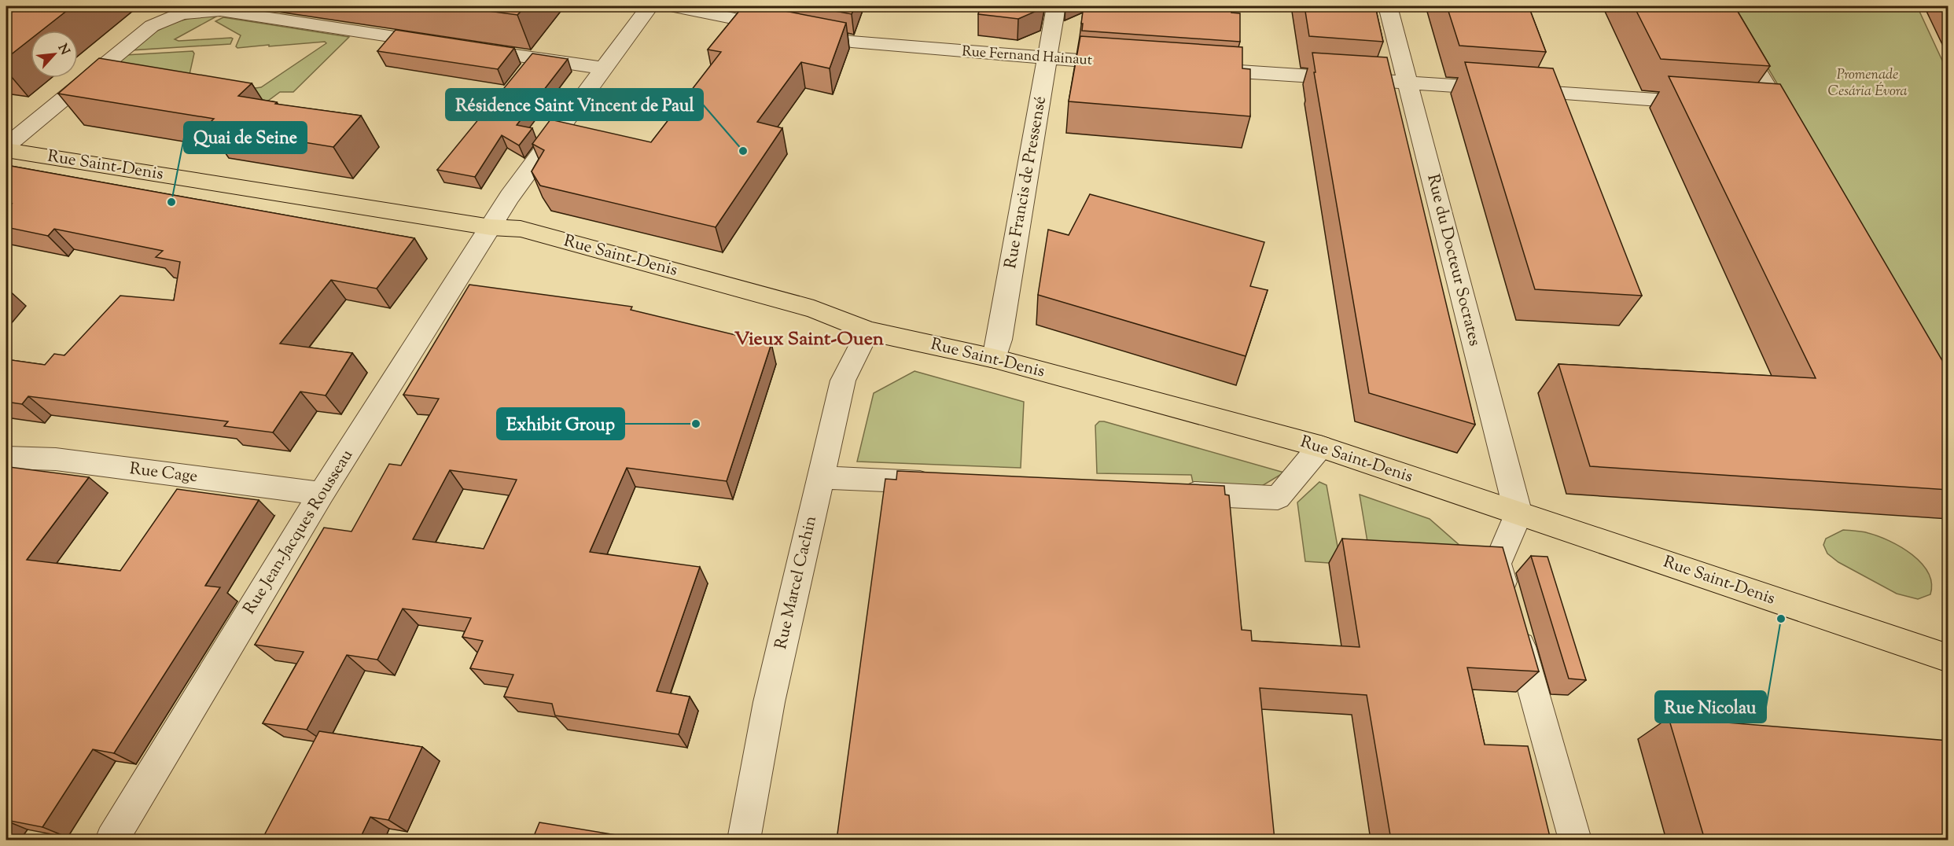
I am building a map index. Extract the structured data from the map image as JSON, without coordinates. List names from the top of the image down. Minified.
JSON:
{"streets":{"main road":["Rue Saint-Denis"],"street":["Rue Fernand Hainaut","Rue Francis de Pressensé","Rue du Docteur Socrates","Rue Cage","Rue Jean-Jacques Rousseau","Rue Marcel Cachin"]},"crossings":[["Rue Fernand Hainaut","Rue Francis de Pressensé"],["Rue Saint-Denis","Rue Francis de Pressensé"],["Rue Saint-Denis","Rue du Docteur Socrates"],["Rue Saint-Denis","Rue Jean-Jacques Rousseau"],["Rue Saint-Denis","Rue Marcel Cachin"],["Rue Cage","Rue Jean-Jacques Rousseau"]],"districts":["Vieux Saint-Ouen"],"parks":["Promenade Cesária Évora"],"places":["Résidence Saint Vincent de Paul","Quai de Seine","Exhibit Group","Rue Nicolau"],"north":"top right"}
